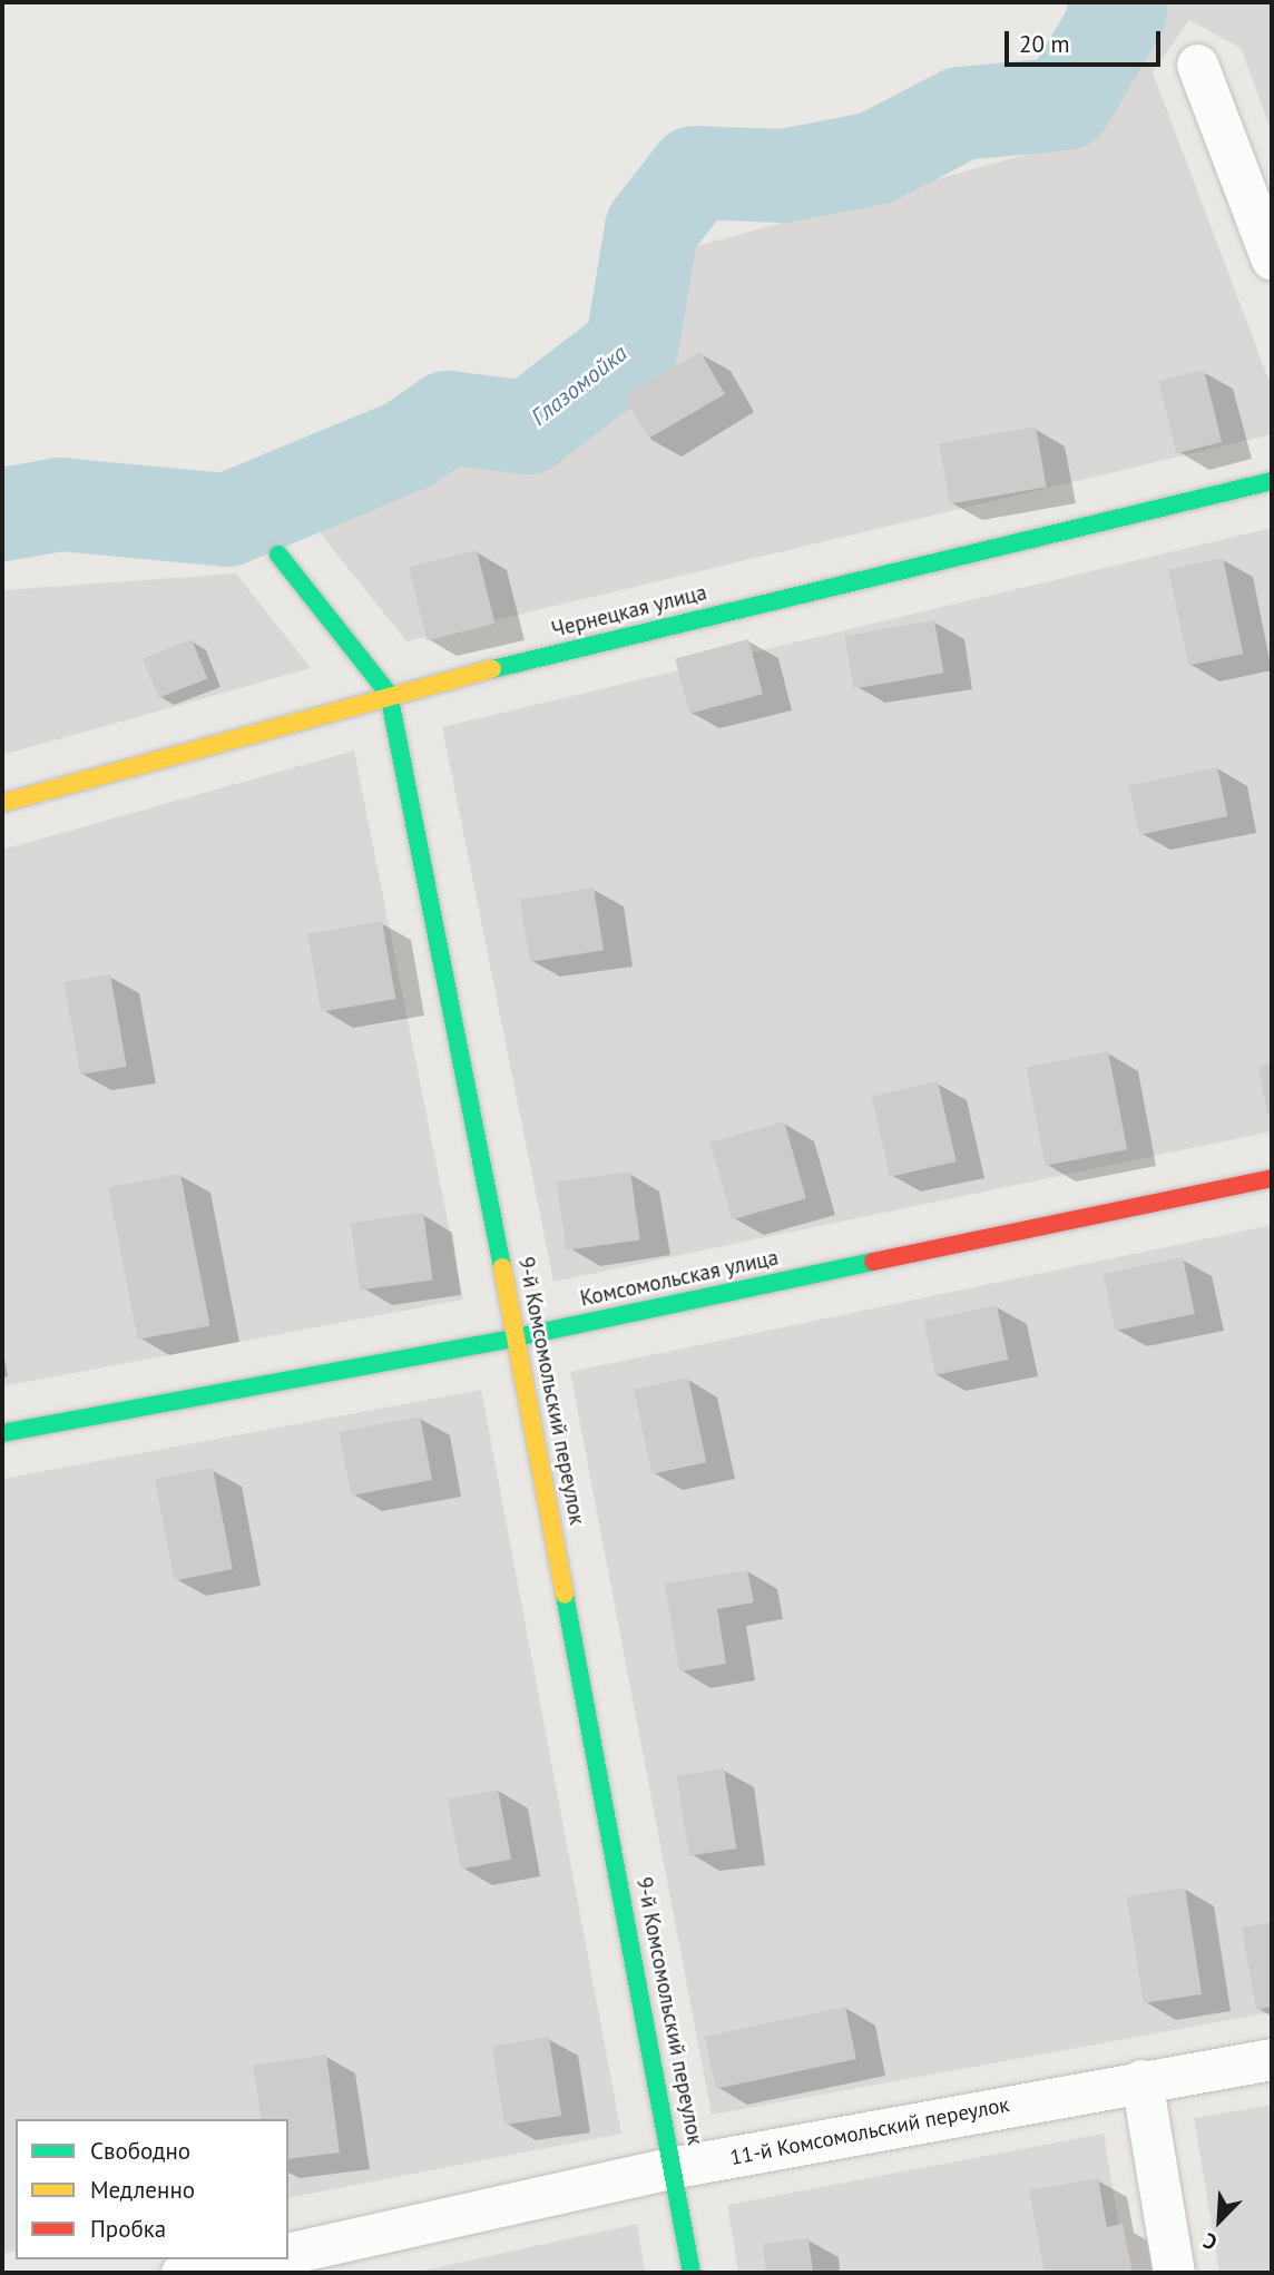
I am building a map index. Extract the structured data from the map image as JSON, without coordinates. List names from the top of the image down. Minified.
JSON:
{"streets":{"street":["Чернецкая улица","Комсомольская улица","9-й Комсомольский переулок","11-й Комсомольский переулок"]},"crossings":[["Чернецкая улица","9-й Комсомольский переулок"],["Комсомольская улица","9-й Комсомольский переулок"],["9-й Комсомольский переулок","11-й Комсомольский переулок"]],"water":["Глазомойка"],"legend":["Свободно","Медленно","Пробка"],"scale_bar":"20 m","north":"bottom left"}
